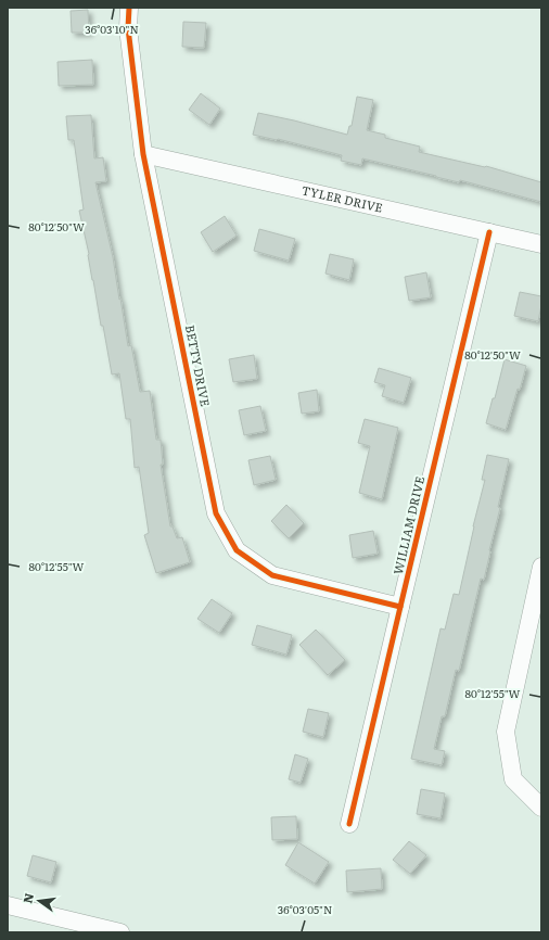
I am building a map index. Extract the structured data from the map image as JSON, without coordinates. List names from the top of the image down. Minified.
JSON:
{"streets":{"street":["TYLER DRIVE","BETTY DRIVE","WILLIAM DRIVE"]},"crossings":[["TYLER DRIVE","BETTY DRIVE"],["TYLER DRIVE","WILLIAM DRIVE"],["BETTY DRIVE","WILLIAM DRIVE"]],"north":"left","coordinates":["36°03'10\"N","80°12'50\"W","80°12'55\"W","36°03'05\"N"]}
